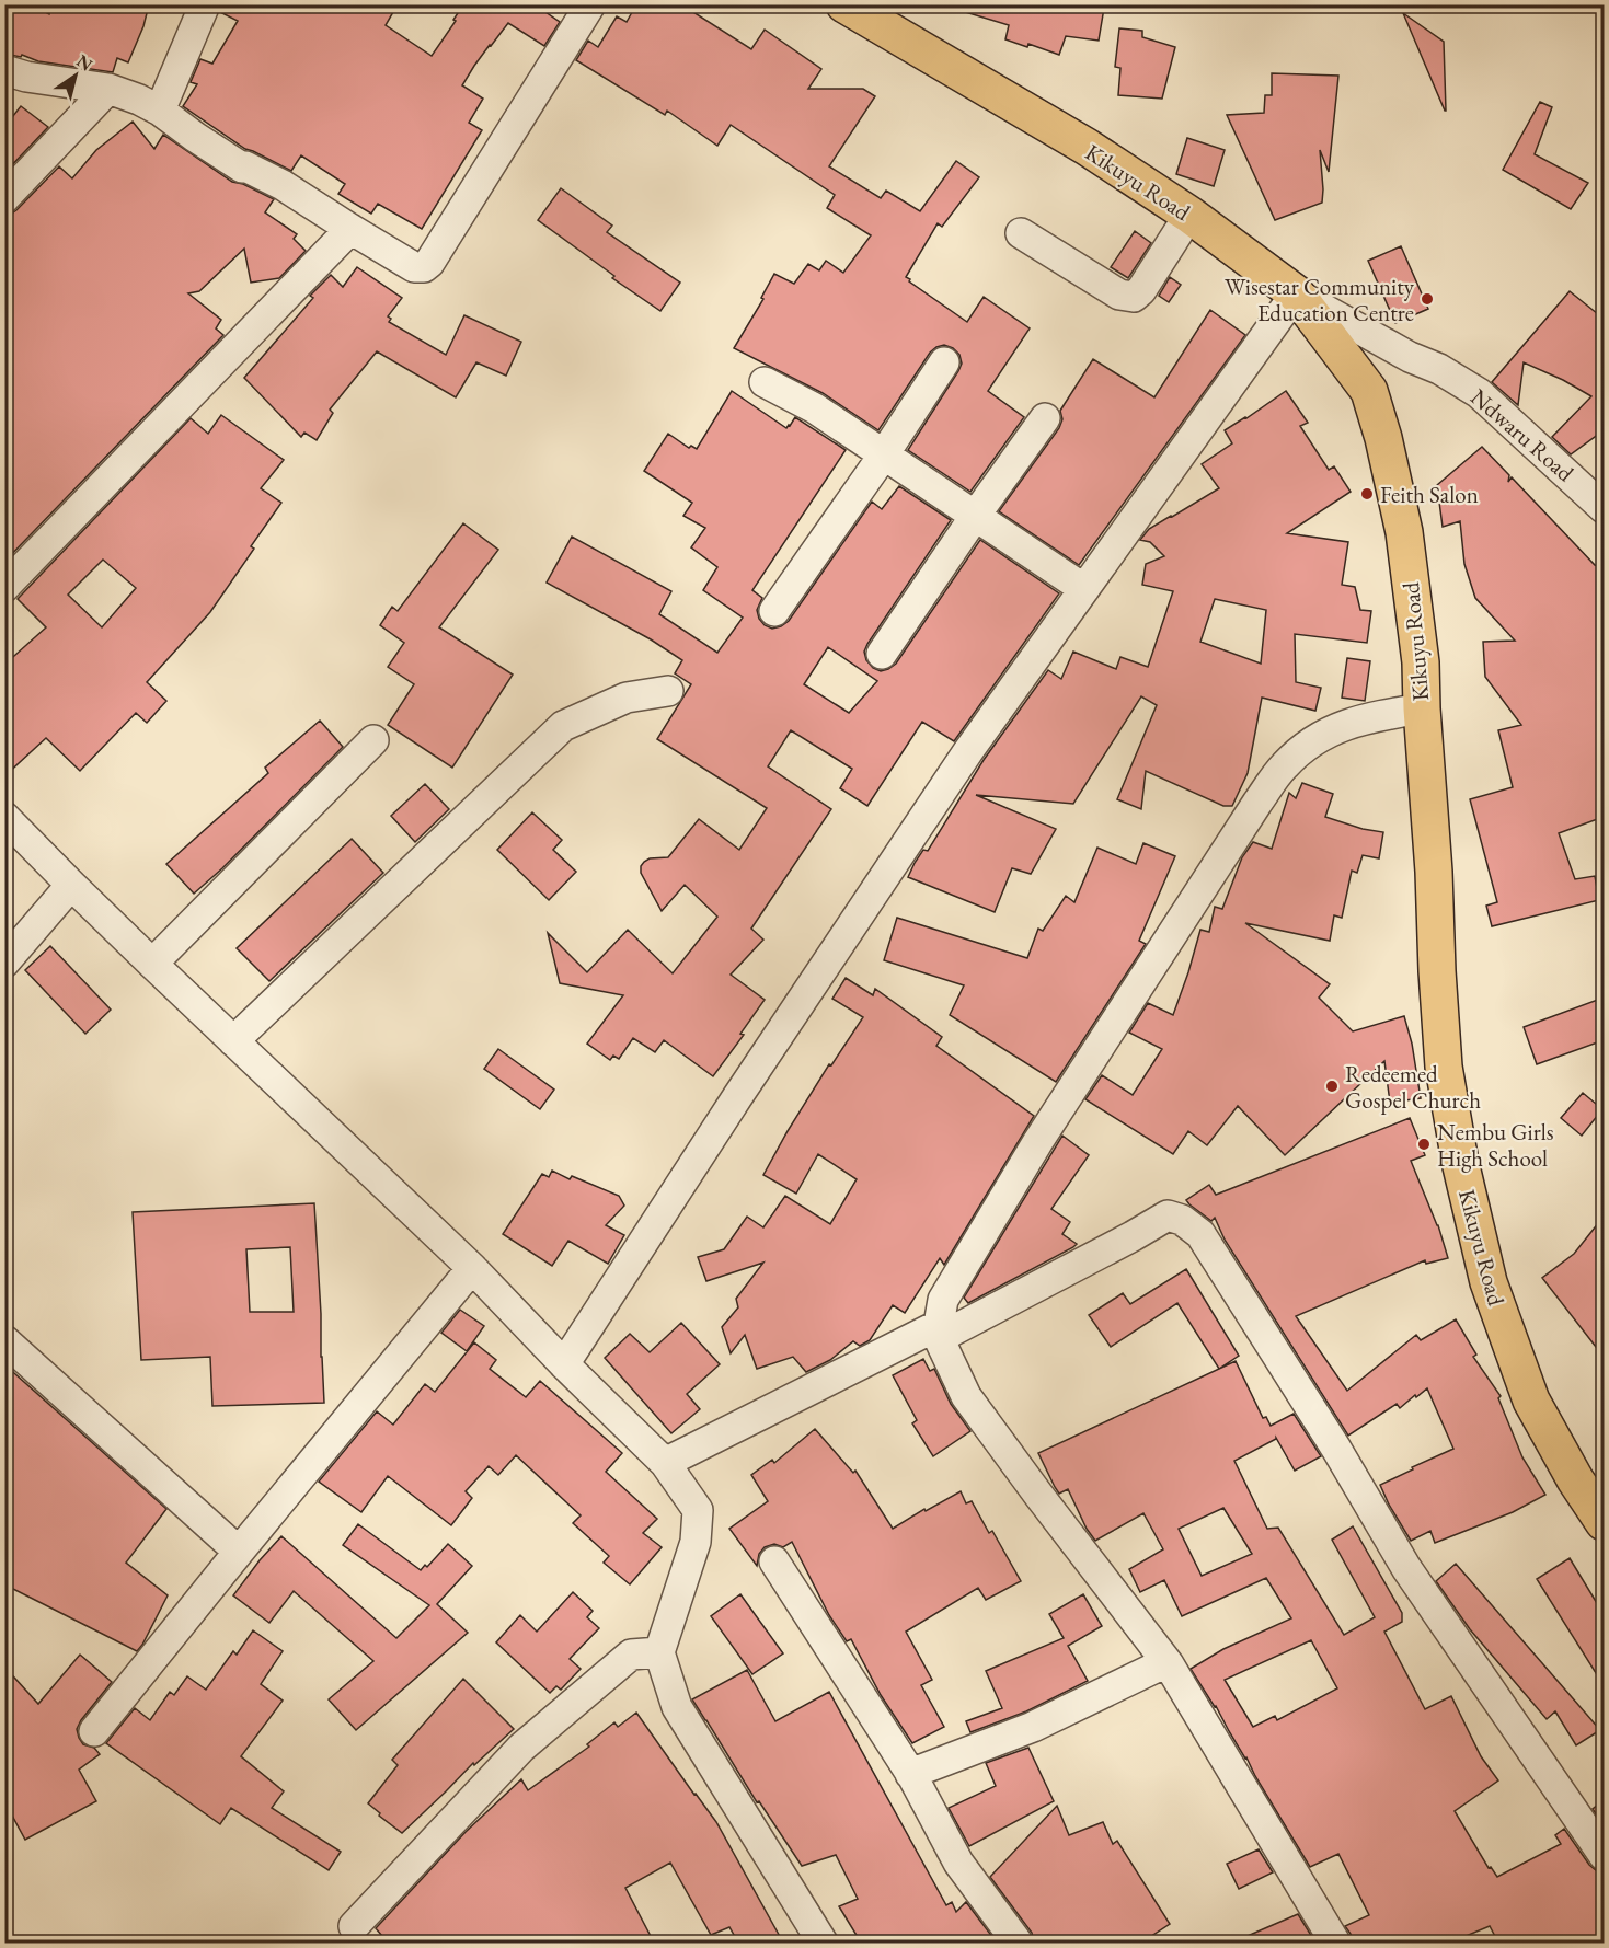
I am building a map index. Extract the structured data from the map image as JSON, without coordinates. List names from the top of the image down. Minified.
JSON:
{"streets":{"main road":["Kikuyu Road"],"street":["Ndwaru Road"]},"crossings":[["Kikuyu Road","Ndwaru Road"]],"places":["Wisestar Community Education Centre","Feith Salon","Redeemed Gospel Church","Nembu Girls High School"],"north":"top right"}
